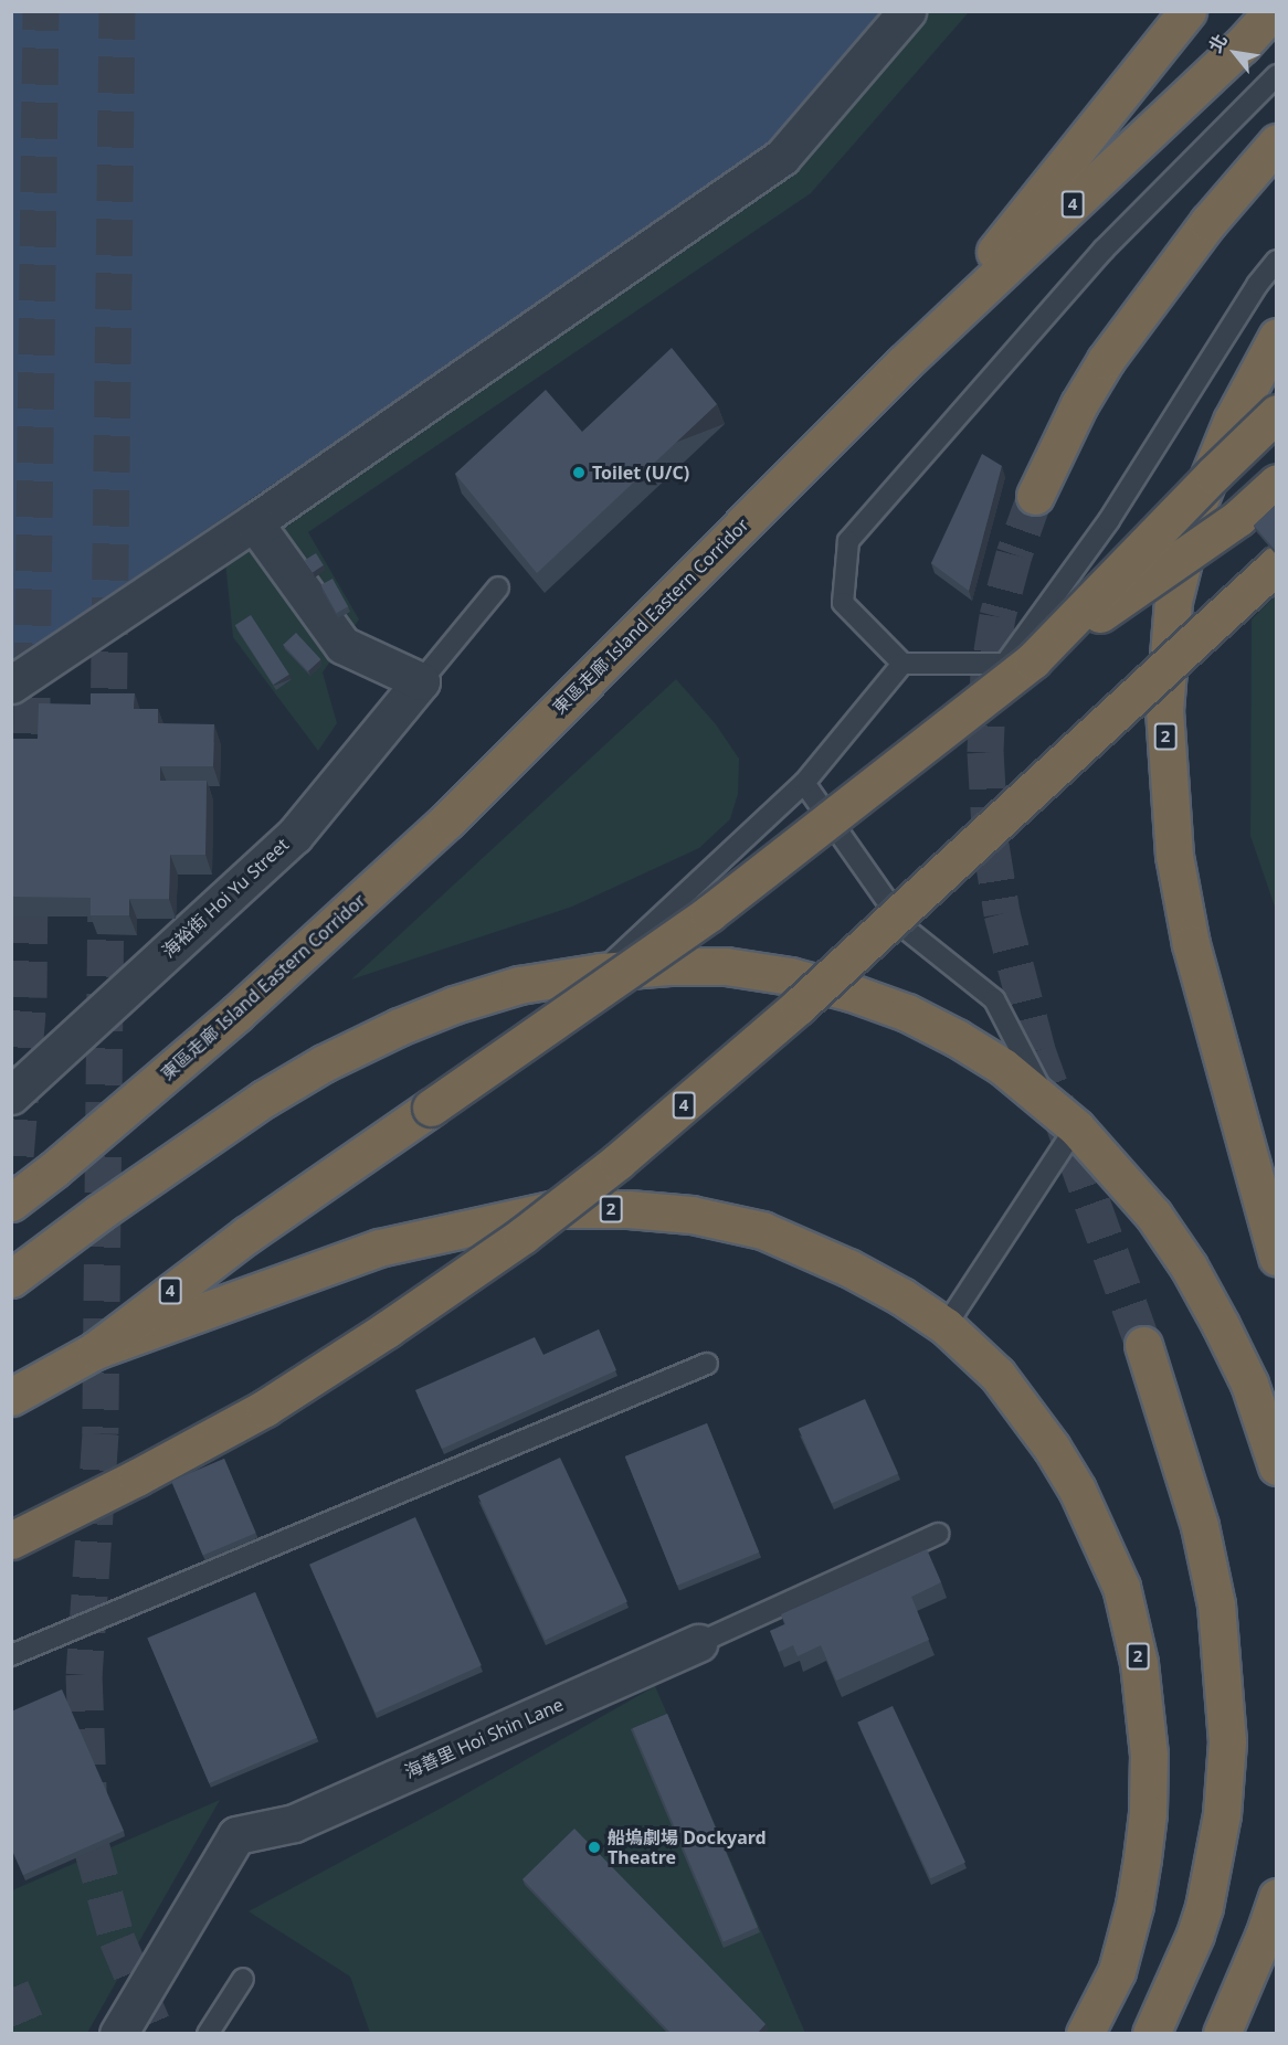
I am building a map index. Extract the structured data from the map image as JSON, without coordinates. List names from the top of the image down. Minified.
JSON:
{"streets":{"highway":["4","東區走廊 Island Eastern Corridor","2"],"street":["海裕街 Hoi Yu Street","海善里 Hoi Shin Lane"]},"crossings":[["4","2"]],"places":["Toilet (U/C)","船塢劇場 Dockyard Theatre"],"north":"top left"}
